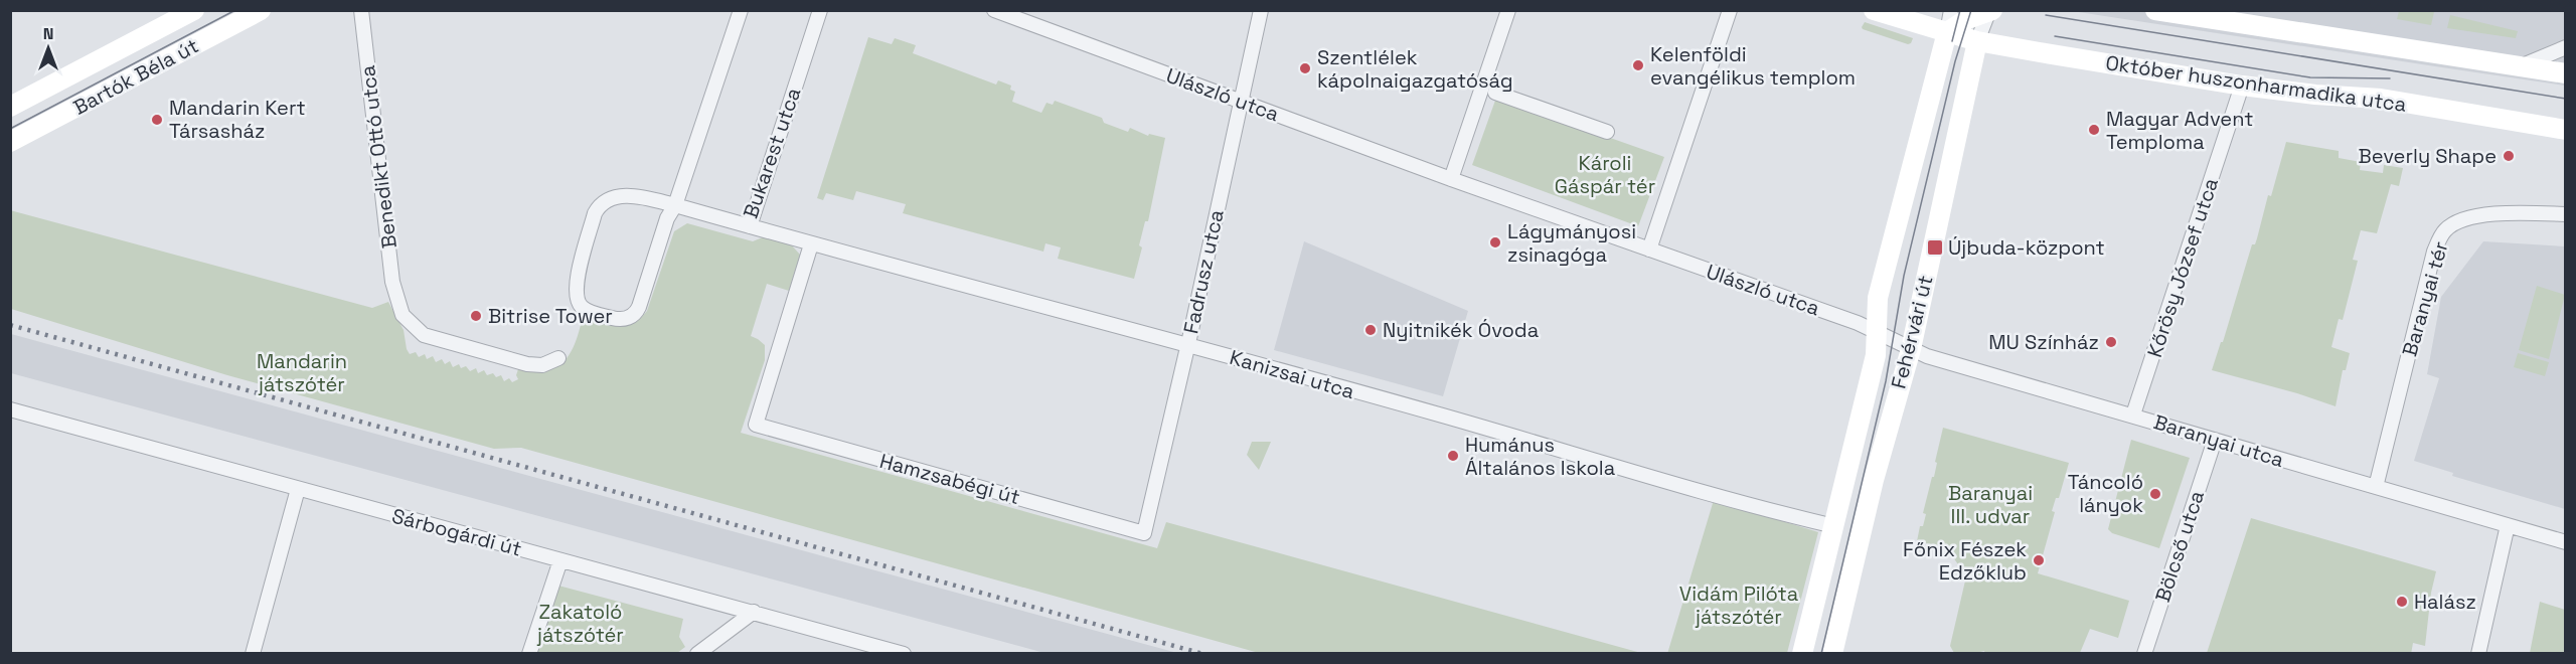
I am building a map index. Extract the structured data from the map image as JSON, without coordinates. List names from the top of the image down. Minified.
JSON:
{"streets":{"main road":["Bartók Béla út","Október huszonharmadika utca","Fehérvári út"],"street":["Ulászló utca","Bukarest utca","Benedikt Ottó utca","Kőrösy József utca","Fadrusz utca","Baranyai tér","Kanizsai utca","Baranyai utca","Hamzsabégi út","Sárbogárdi út","Bölcső utca"]},"crossings":[["Október huszonharmadika utca","Kőrösy József utca"],["Október huszonharmadika utca","Fehérvári út"],["Ulászló utca","Fadrusz utca"],["Ulászló utca","Fehérvári út"],["Ulászló utca","Baranyai utca"],["Bukarest utca","Kanizsai utca"],["Kőrösy József utca","Baranyai utca"],["Fadrusz utca","Kanizsai utca"],["Fadrusz utca","Hamzsabégi út"],["Baranyai tér","Baranyai utca"],["Fehérvári út","Kanizsai utca"],["Fehérvári út","Baranyai utca"],["Kanizsai utca","Hamzsabégi út"],["Baranyai utca","Bölcső utca"]],"parks":["Károli Gáspár tér","Mandarin játszótér","Baranyai III. udvar","Vidám Pilóta játszótér","Zakatoló játszótér"],"places":{"other":["Kelenföldi evangélikus templom","Szentlélek kápolnaigazgatóság","Mandarin Kert Társasház","Magyar Advent Temploma","Beverly Shape","Lágymányosi zsinagóga","Bitrise Tower","Nyitnikék Óvoda","MU Színház","Humánus Általános Iskola","Táncoló lányok","Főnix Fészek Edzőklub","Halász"],"transit":["Újbuda-központ"]},"north":"top"}
